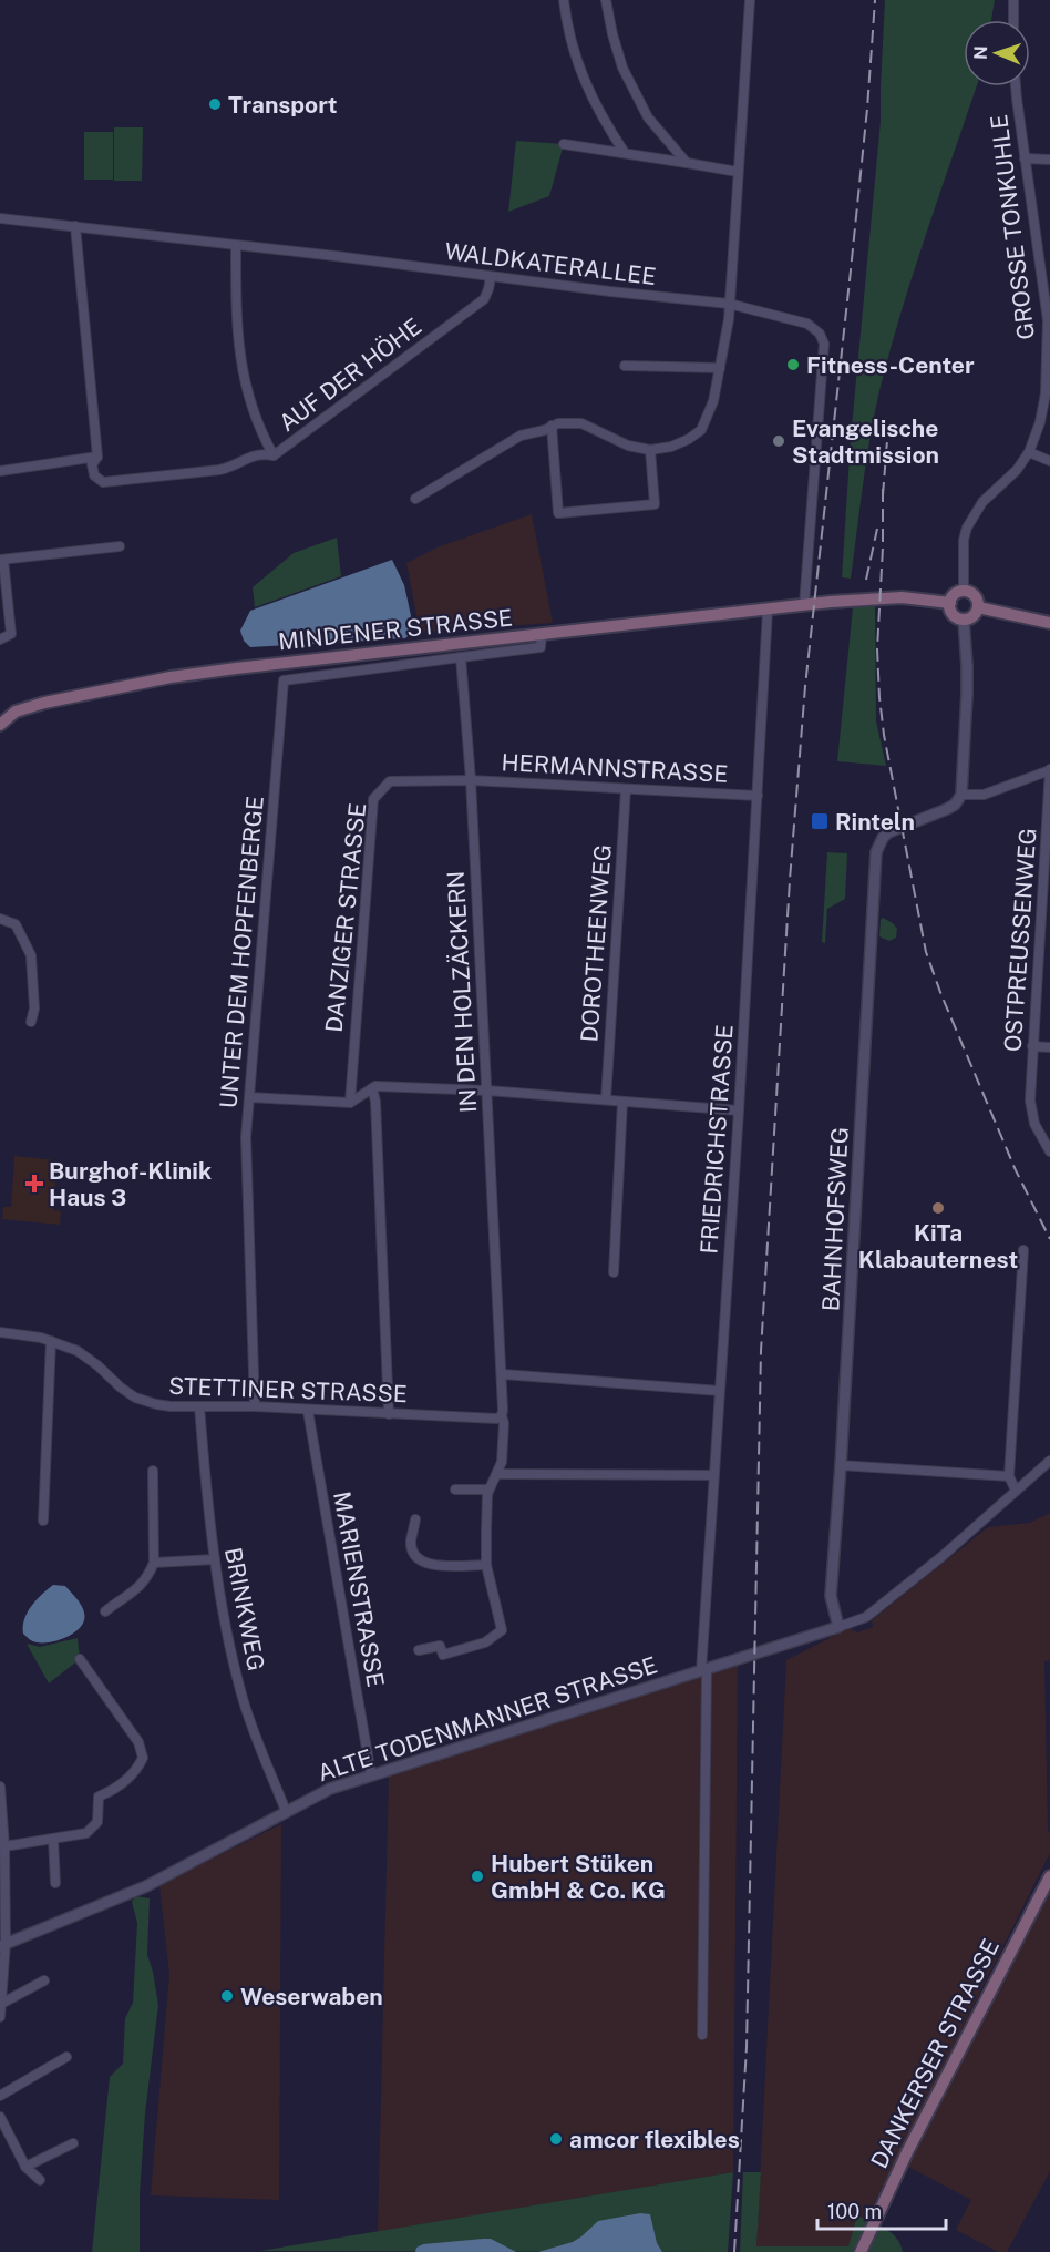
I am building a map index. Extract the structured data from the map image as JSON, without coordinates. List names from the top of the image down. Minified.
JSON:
{"streets":{"main road":["MINDENER STRASSE","DANKERSER STRASSE"],"street":["GROSSE TONKUHLE","WALDKATERALLEE","AUF DER HÖHE","HERMANNSTRASSE","DANZIGER STRASSE","OSTPREUSSENWEG","DOROTHEENWEG","UNTER DEM HOPFENBERGE","IN DEN HOLZÄCKERN","FRIEDRICHSTRASSE","BAHNHOFSWEG","STETTINER STRASSE","MARIENSTRASSE","BRINKWEG","ALTE TODENMANNER STRASSE"]},"crossings":[["GROSSE TONKUHLE","MINDENER STRASSE"],["WALDKATERALLEE","AUF DER HÖHE"],["WALDKATERALLEE","MINDENER STRASSE"],["MINDENER STRASSE","FRIEDRICHSTRASSE"],["HERMANNSTRASSE","DANZIGER STRASSE"],["HERMANNSTRASSE","DOROTHEENWEG"],["HERMANNSTRASSE","IN DEN HOLZÄCKERN"],["HERMANNSTRASSE","FRIEDRICHSTRASSE"],["DANZIGER STRASSE","IN DEN HOLZÄCKERN"],["UNTER DEM HOPFENBERGE","IN DEN HOLZÄCKERN"],["UNTER DEM HOPFENBERGE","STETTINER STRASSE"],["IN DEN HOLZÄCKERN","STETTINER STRASSE"],["FRIEDRICHSTRASSE","ALTE TODENMANNER STRASSE"],["BAHNHOFSWEG","ALTE TODENMANNER STRASSE"],["STETTINER STRASSE","MARIENSTRASSE"],["STETTINER STRASSE","BRINKWEG"],["MARIENSTRASSE","ALTE TODENMANNER STRASSE"],["BRINKWEG","ALTE TODENMANNER STRASSE"]],"places":{"other":["Transport","Fitness-Center","Evangelische Stadtmission","KiTa Klabauternest","Hubert Stüken GmbH & Co. KG","Weserwaben","amcor flexibles"],"transit":["Rinteln"],"health":["Burghof-Klinik Haus 3"]},"scale_bar":"100 m","north":"left"}
